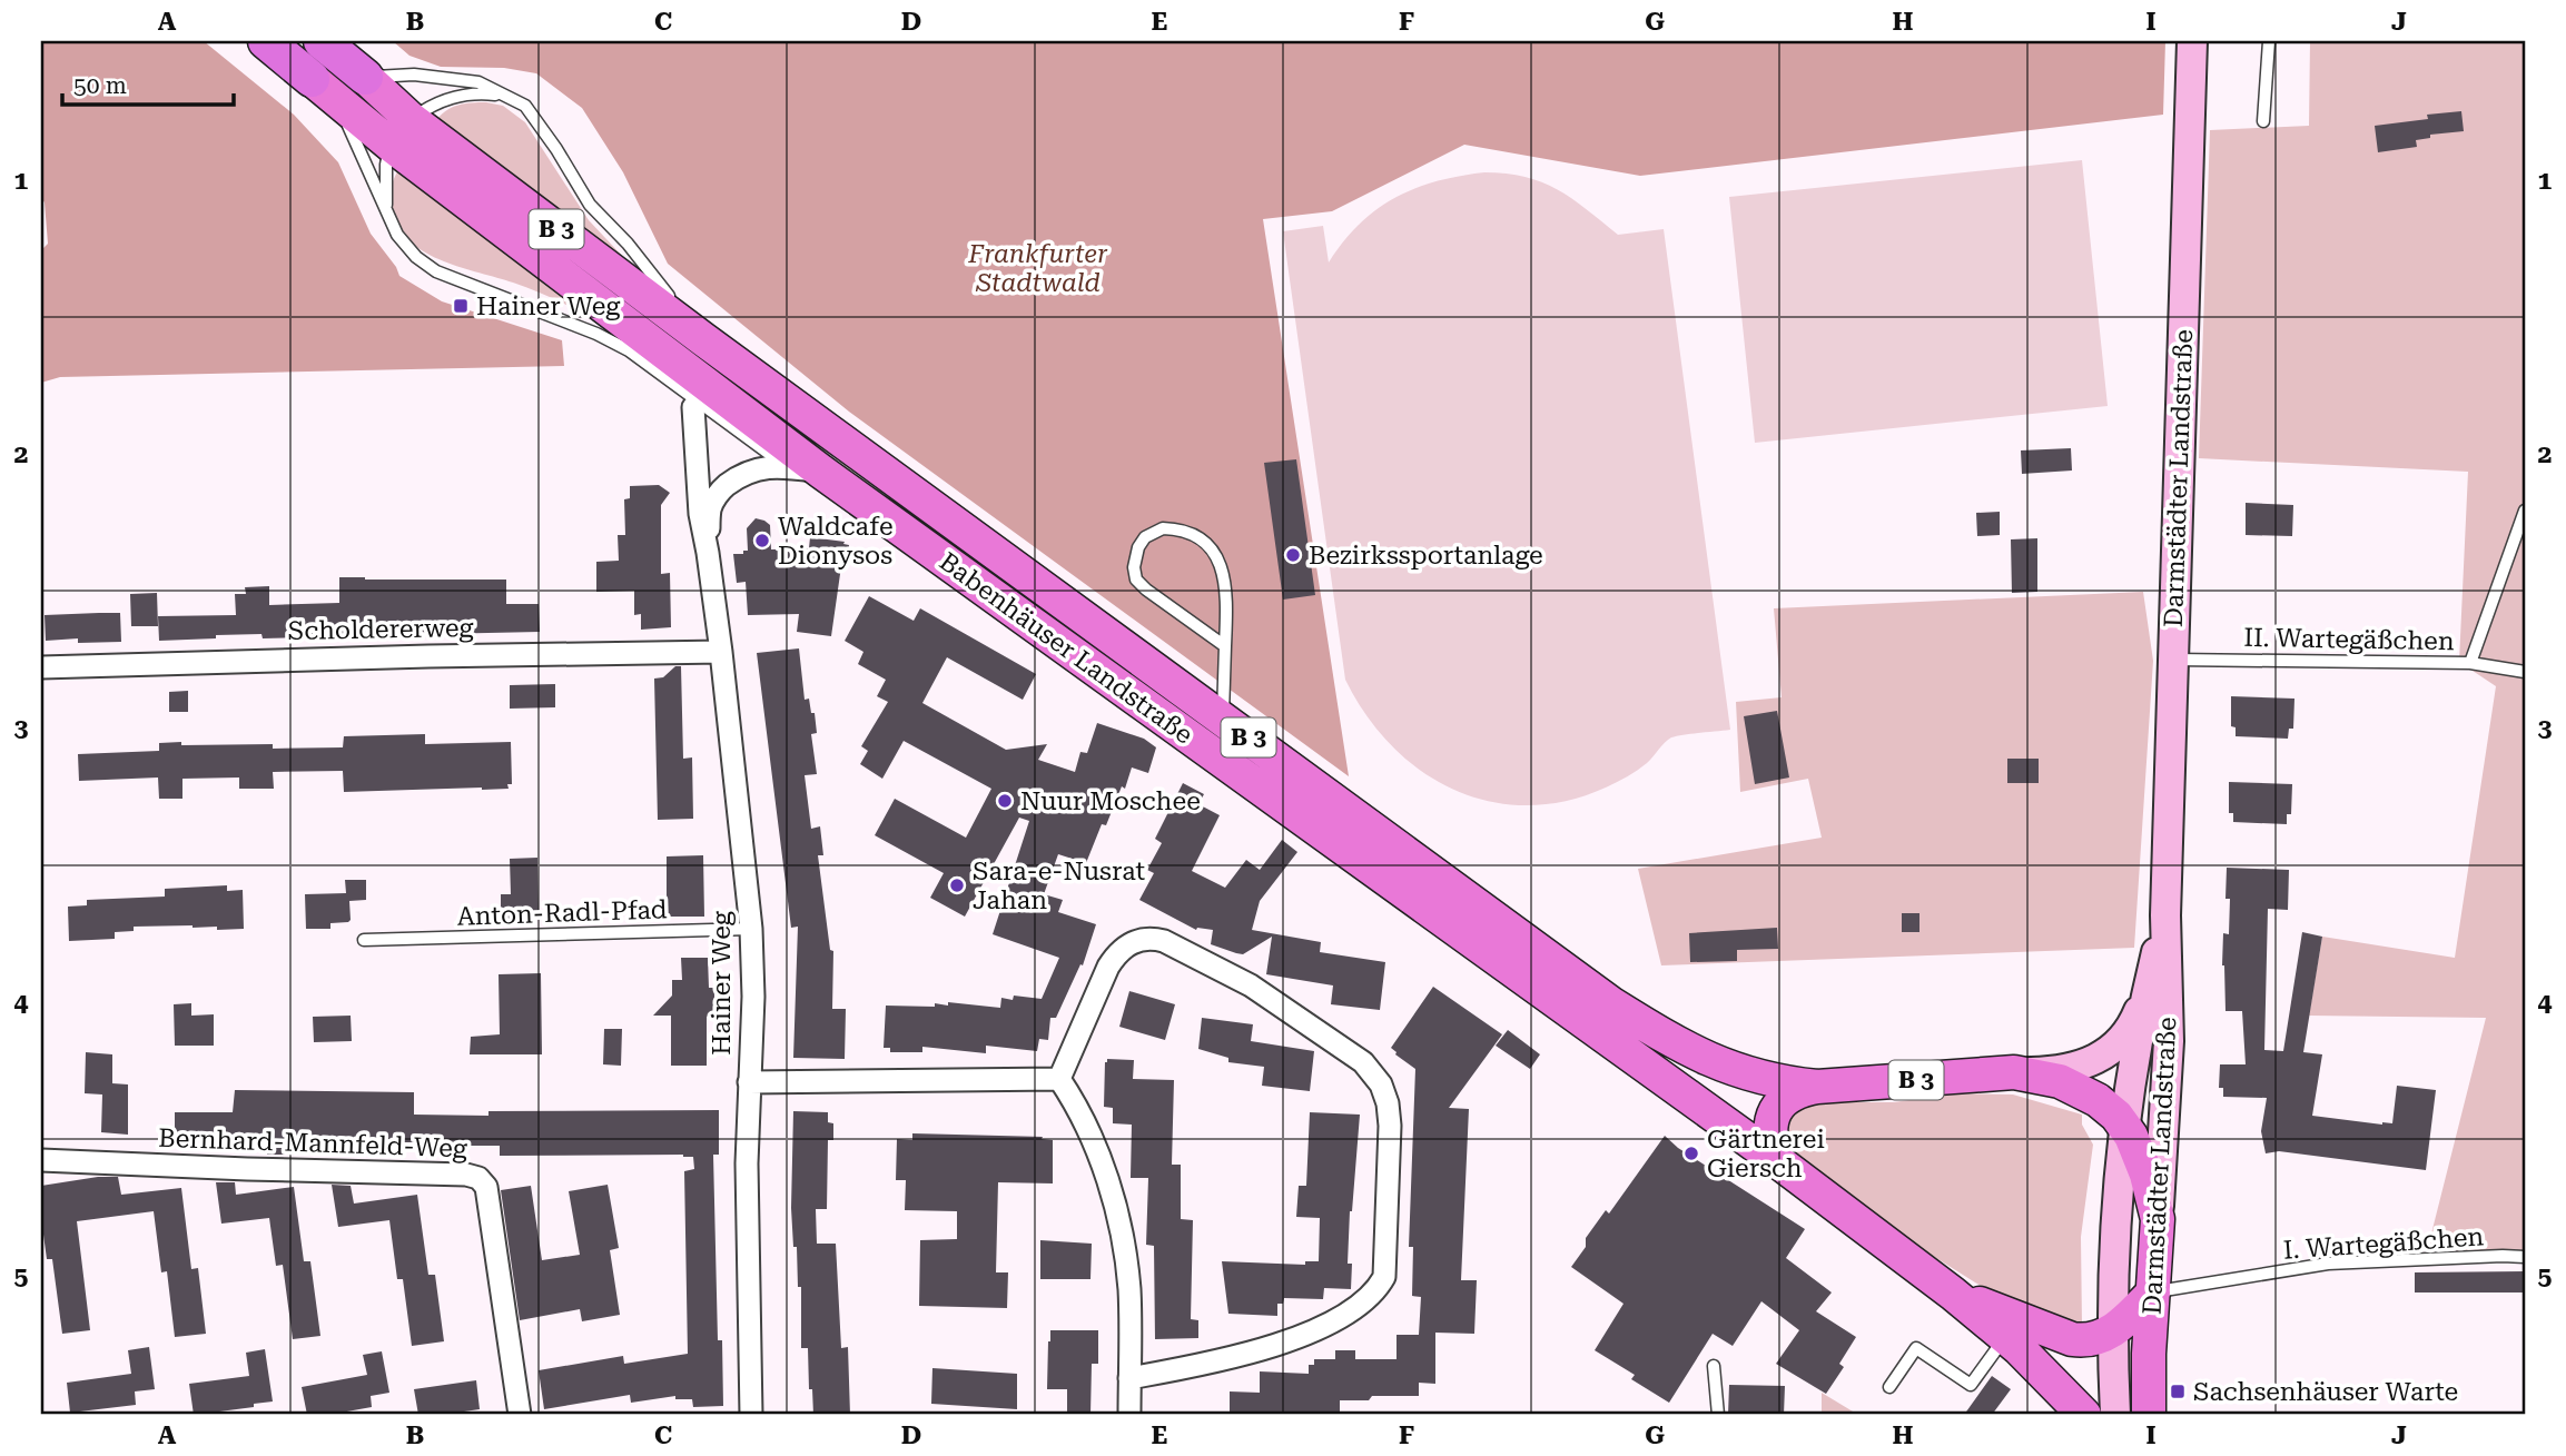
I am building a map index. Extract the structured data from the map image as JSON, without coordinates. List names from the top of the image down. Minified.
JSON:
{"streets":{"highway":["B 3","Babenhäuser Landstraße"],"main road":["Darmstädter Landstraße"],"street":["Scholdererweg","Hainer Weg","Bernhard-Mannfeld-Weg"],"lane":["II. Wartegäßchen","Anton-Radl-Pfad","I. Wartegäßchen"]},"crossings":[["B 3","Darmstädter Landstraße"],["B 3","Babenhäuser Landstraße"],["B 3","I. Wartegäßchen"],["Darmstädter Landstraße","II. Wartegäßchen"],["Darmstädter Landstraße","Babenhäuser Landstraße"],["Darmstädter Landstraße","I. Wartegäßchen"],["Scholdererweg","Hainer Weg"],["Babenhäuser Landstraße","Hainer Weg"],["Anton-Radl-Pfad","Hainer Weg"]],"parks":["Frankfurter Stadtwald"],"places":{"transit":["Hainer Weg","Sachsenhäuser Warte"],"other":["Waldcafe Dionysos","Bezirkssportanlage","Nuur Moschee","Sara-e-Nusrat Jahan","Gärtnerei Giersch"]},"scale_bar":"50 m","grid":{"columns":["A","B","C","D","E","F","G","H","I","J"],"rows":["1","2","3","4","5"]}}
